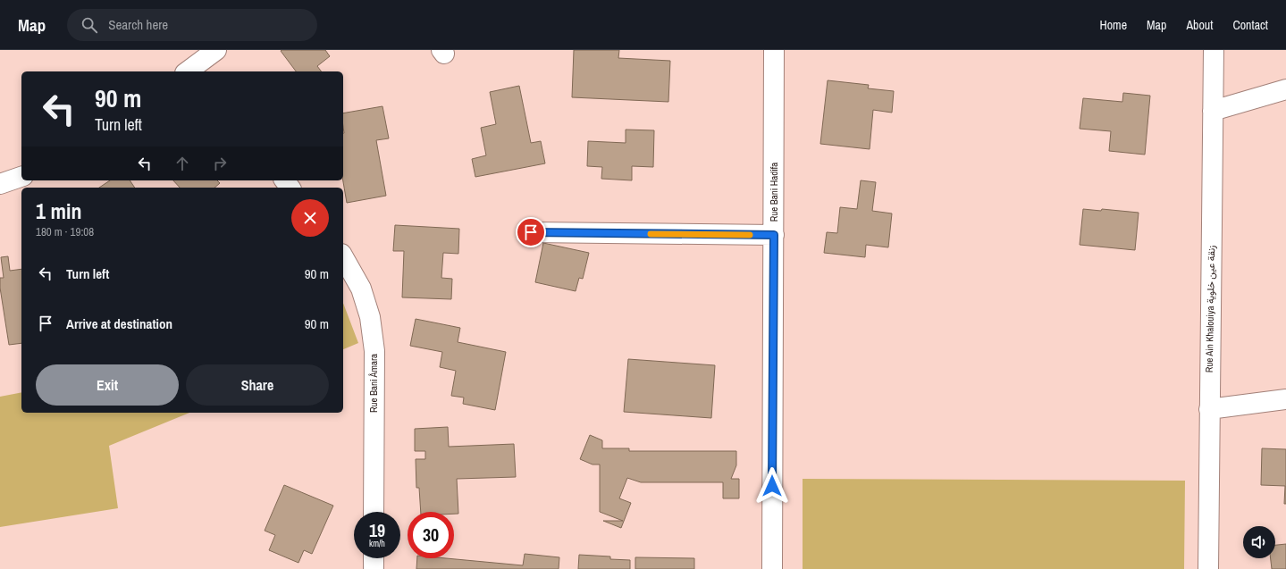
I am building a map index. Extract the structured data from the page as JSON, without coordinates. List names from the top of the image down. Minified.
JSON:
{"streets":{"street":["Rue Bani Hadifa","Rue Ain Khalouiya زنقة عين خلوية","Rue Bani Âmara"]},"page":{"header":"Map","search":"Search here","nav":["Home","Map","About","Contact"],"turn":["90 m","Turn left"],"heading":["1 min","180 m · 19:08"],"list":[{"name":"Turn left","value":"90 m"},{"name":"Arrive at destination","value":"90 m"}],"buttons":["Exit","Share"],"speed":"19 km/h","limit":"30"}}
